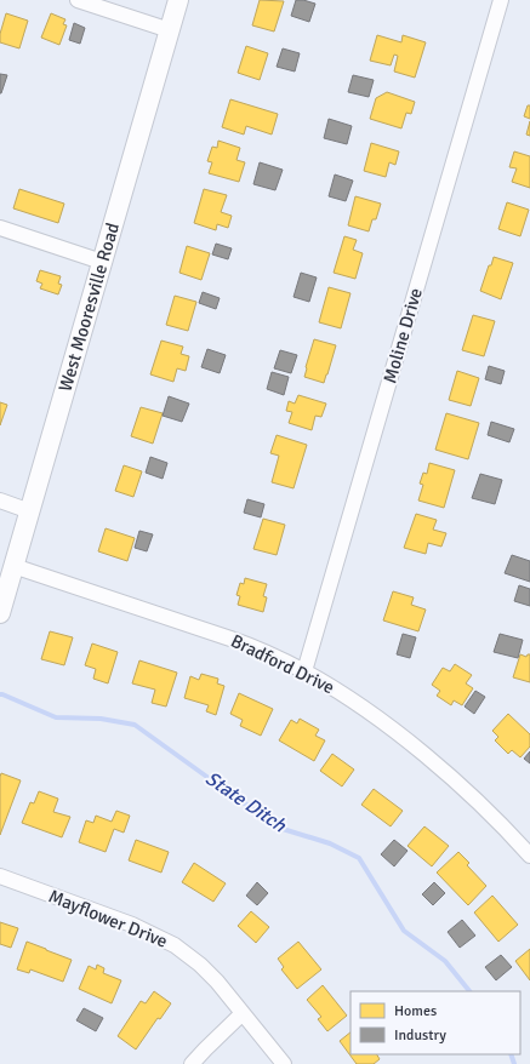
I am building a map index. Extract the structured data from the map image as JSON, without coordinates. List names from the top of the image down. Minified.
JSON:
{"streets":{"main road":["West Mooresville Road"],"street":["Moline Drive","Bradford Drive","Mayflower Drive"]},"crossings":[["West Mooresville Road","Bradford Drive"],["Moline Drive","Bradford Drive"]],"water":["State Ditch"],"legend":["Homes","Industry"]}
